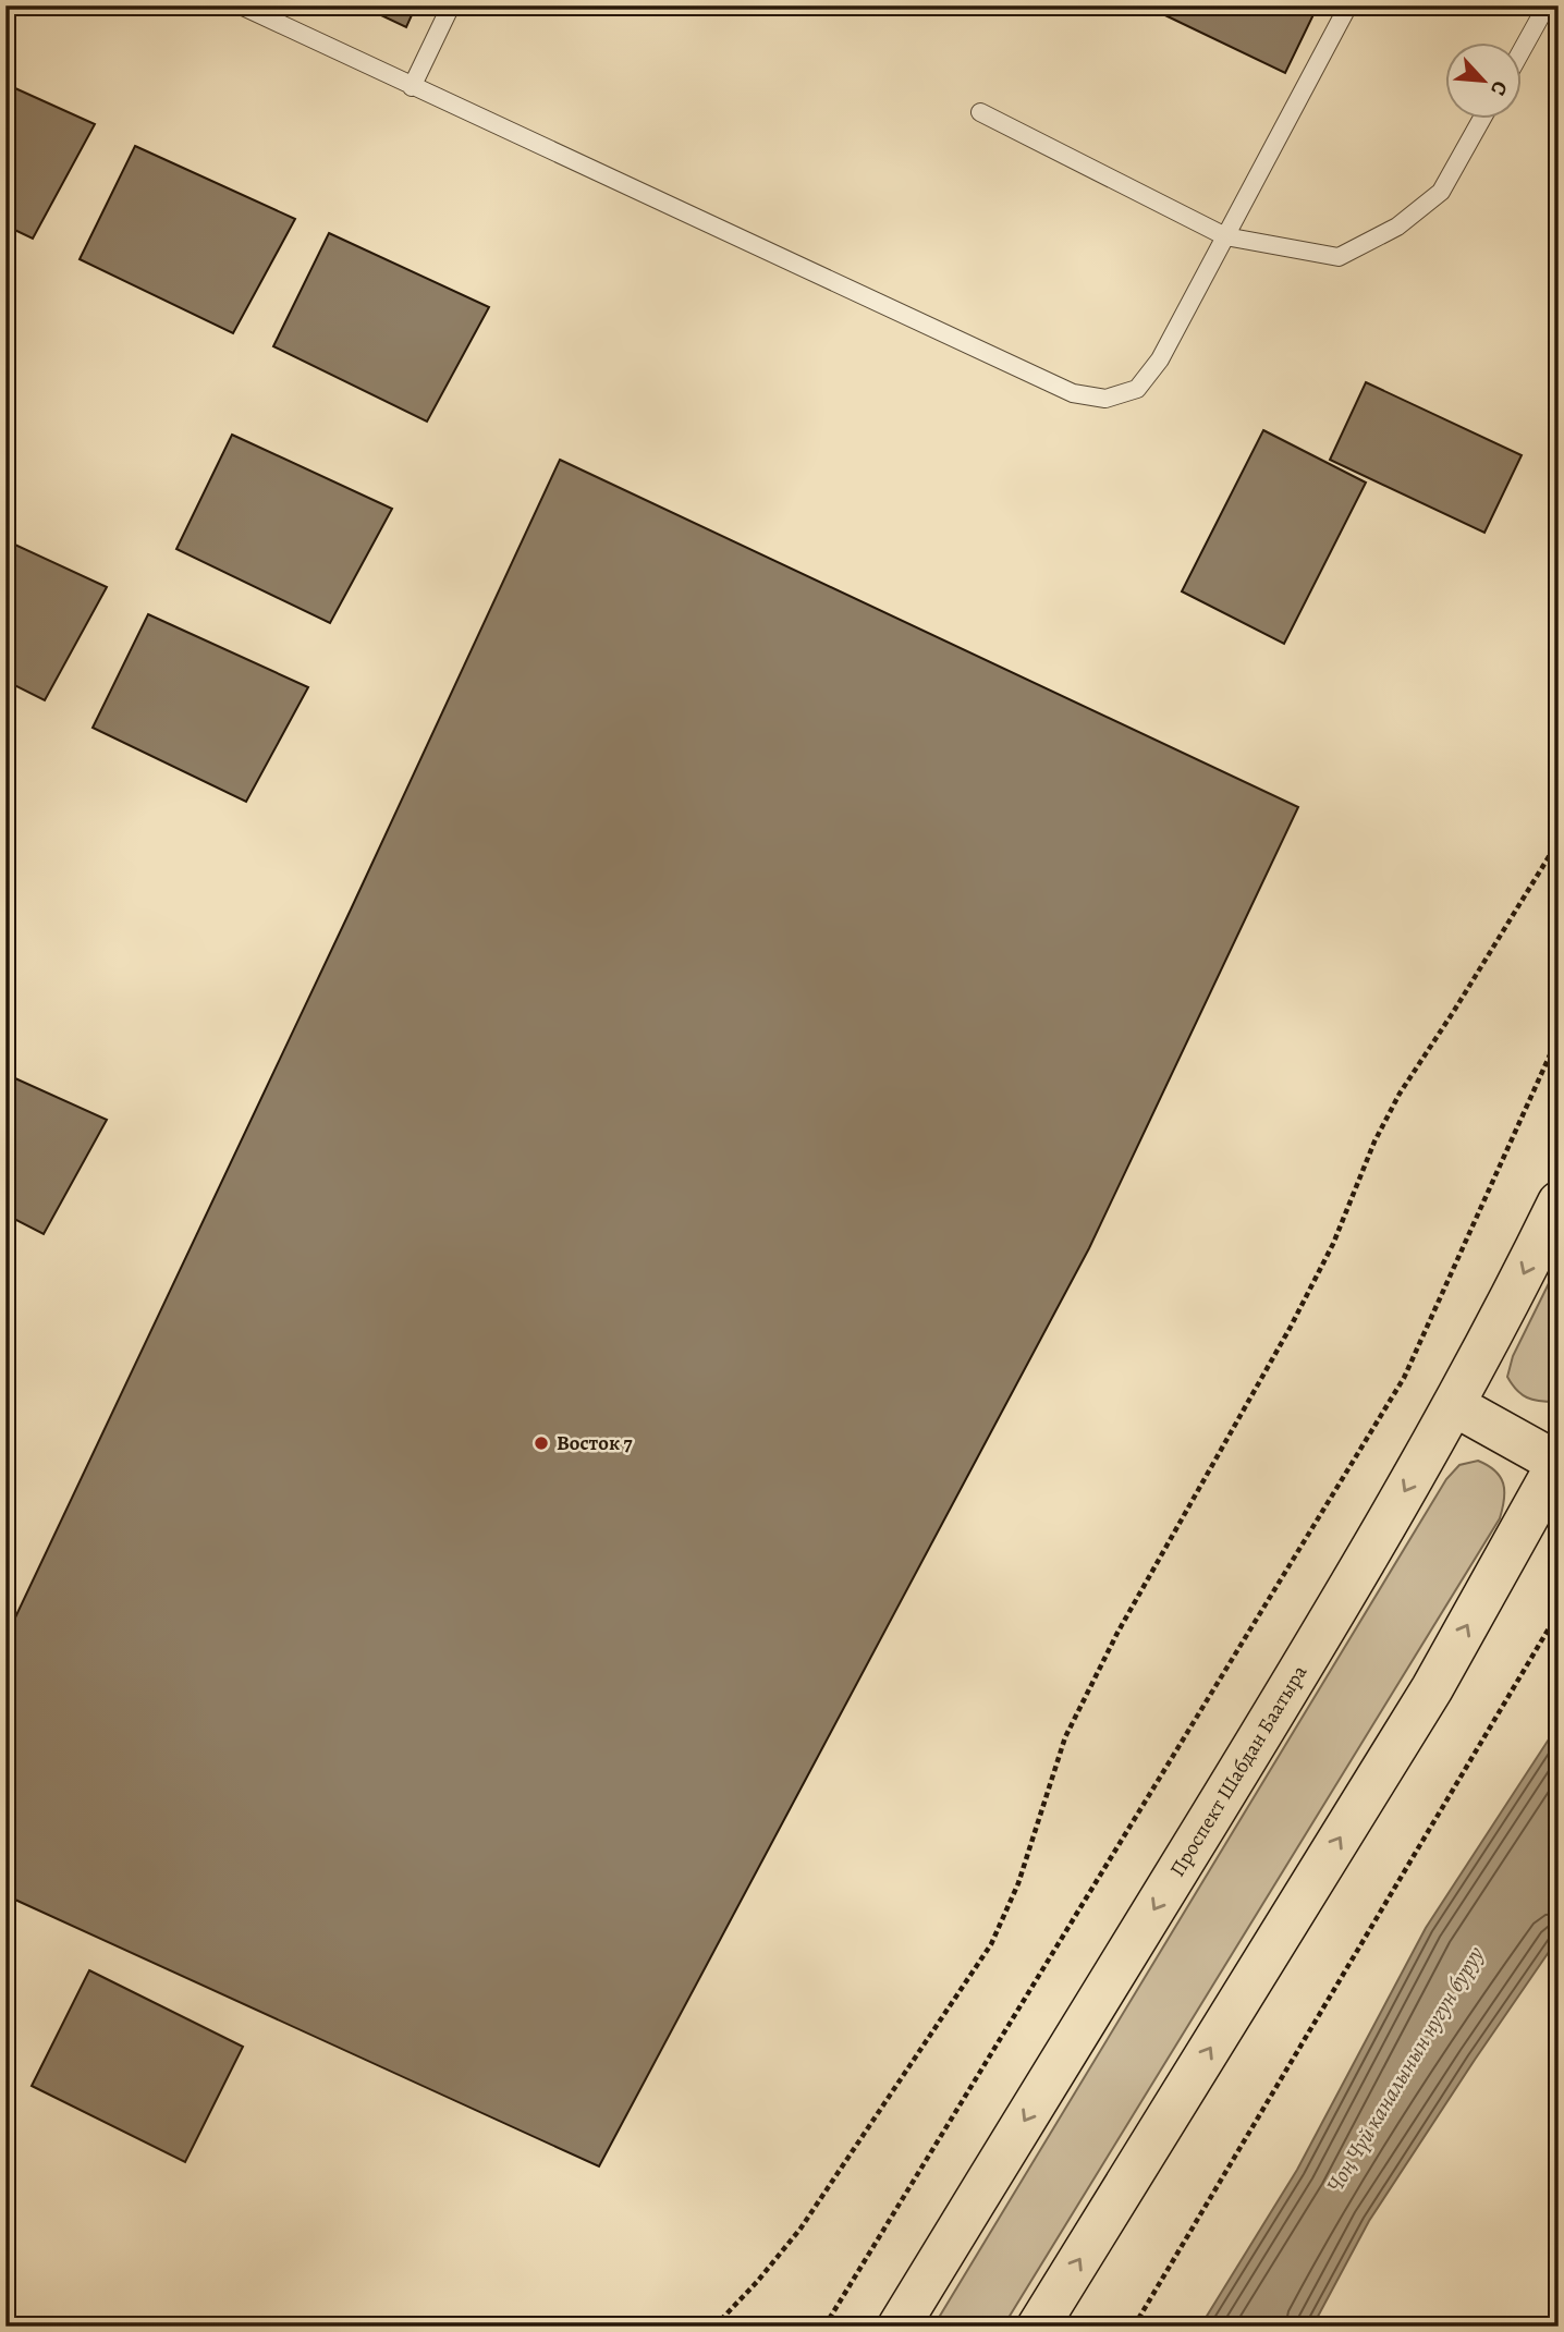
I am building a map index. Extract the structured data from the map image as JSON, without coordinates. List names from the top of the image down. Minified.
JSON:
{"streets":{"main road":["Проспект Шабдан Баатыра"]},"water":["Чоң Чүй каналынын нугун буруу"],"places":["Восток 7"],"north":"bottom right"}
